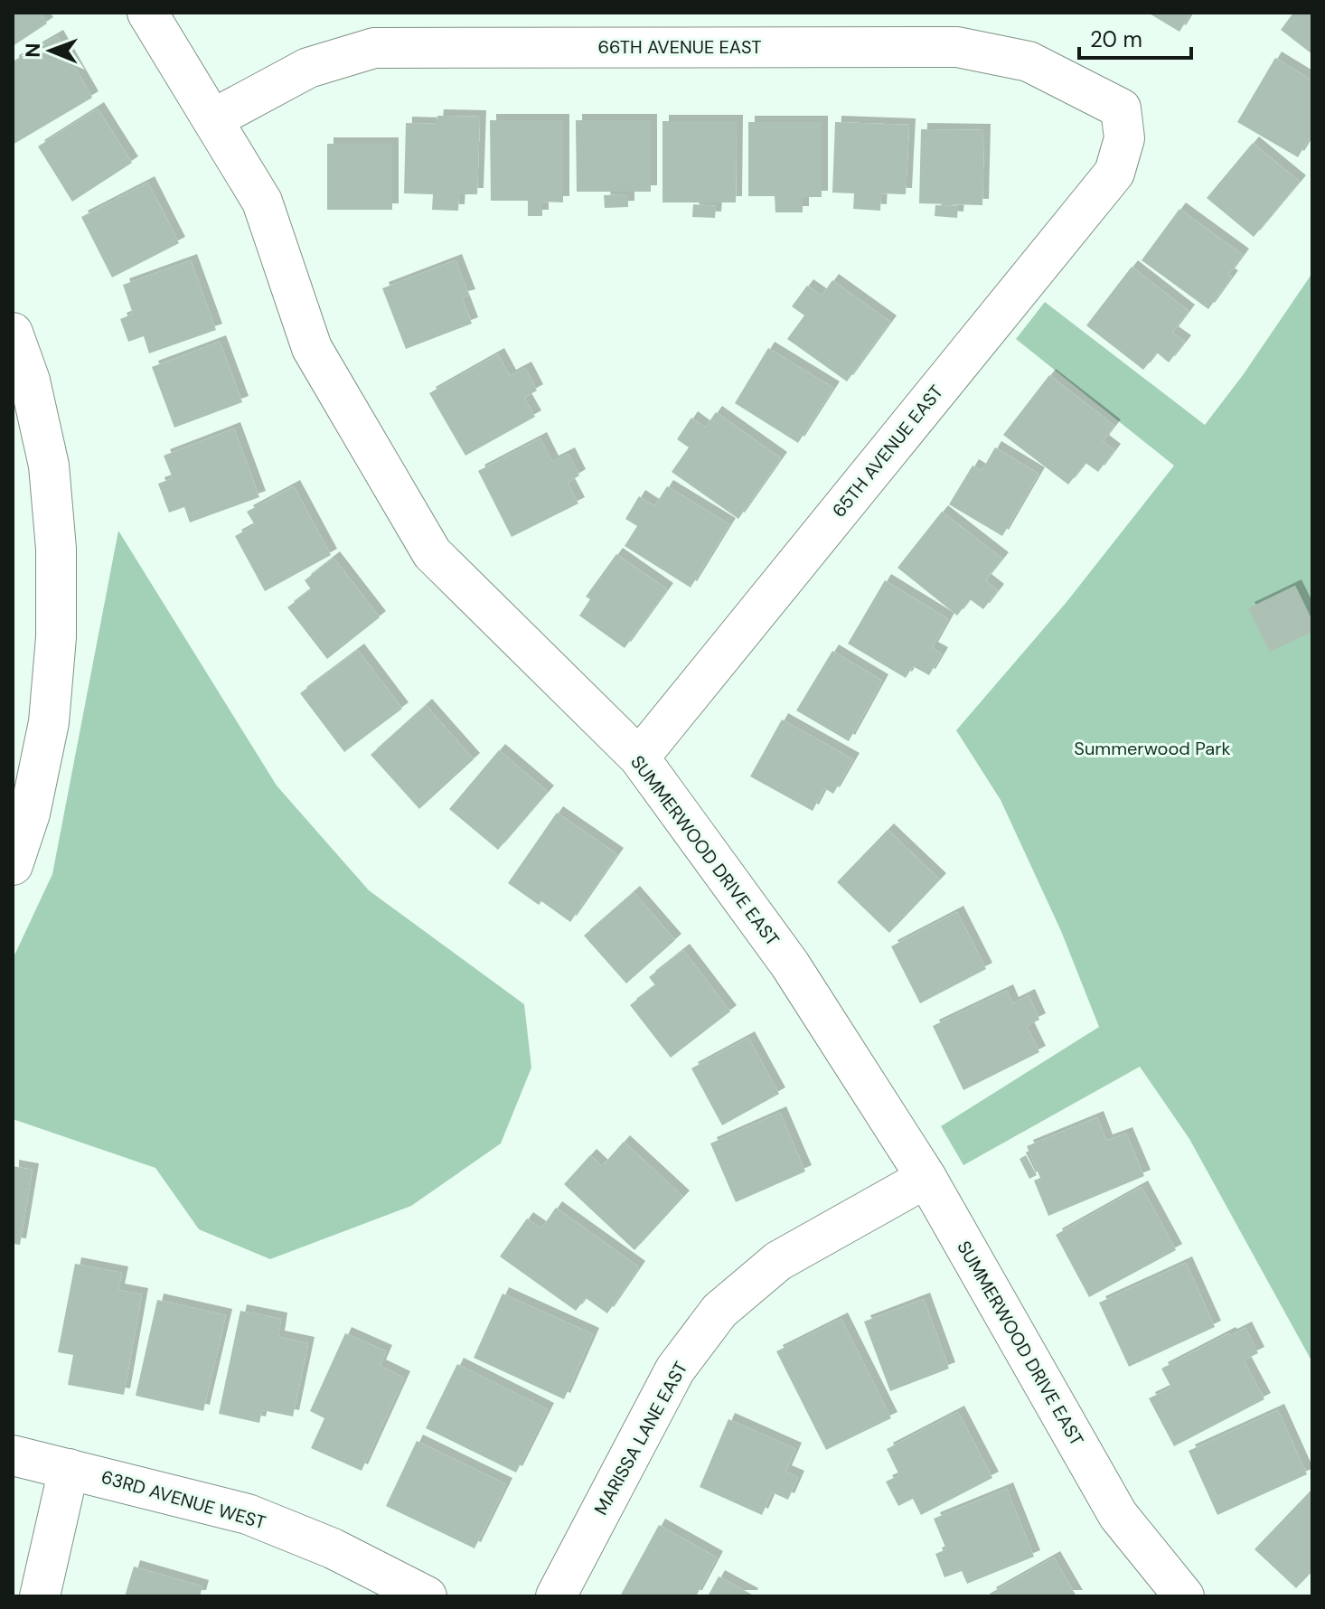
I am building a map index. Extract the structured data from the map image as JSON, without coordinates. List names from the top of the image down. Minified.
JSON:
{"streets":{"street":["66TH AVENUE EAST","65TH AVENUE EAST","SUMMERWOOD DRIVE EAST","MARISSA LANE EAST","63RD AVENUE WEST"]},"crossings":[["66TH AVENUE EAST","65TH AVENUE EAST"],["66TH AVENUE EAST","SUMMERWOOD DRIVE EAST"],["65TH AVENUE EAST","SUMMERWOOD DRIVE EAST"],["SUMMERWOOD DRIVE EAST","MARISSA LANE EAST"]],"parks":["Summerwood Park"],"scale_bar":"20 m","north":"left"}
